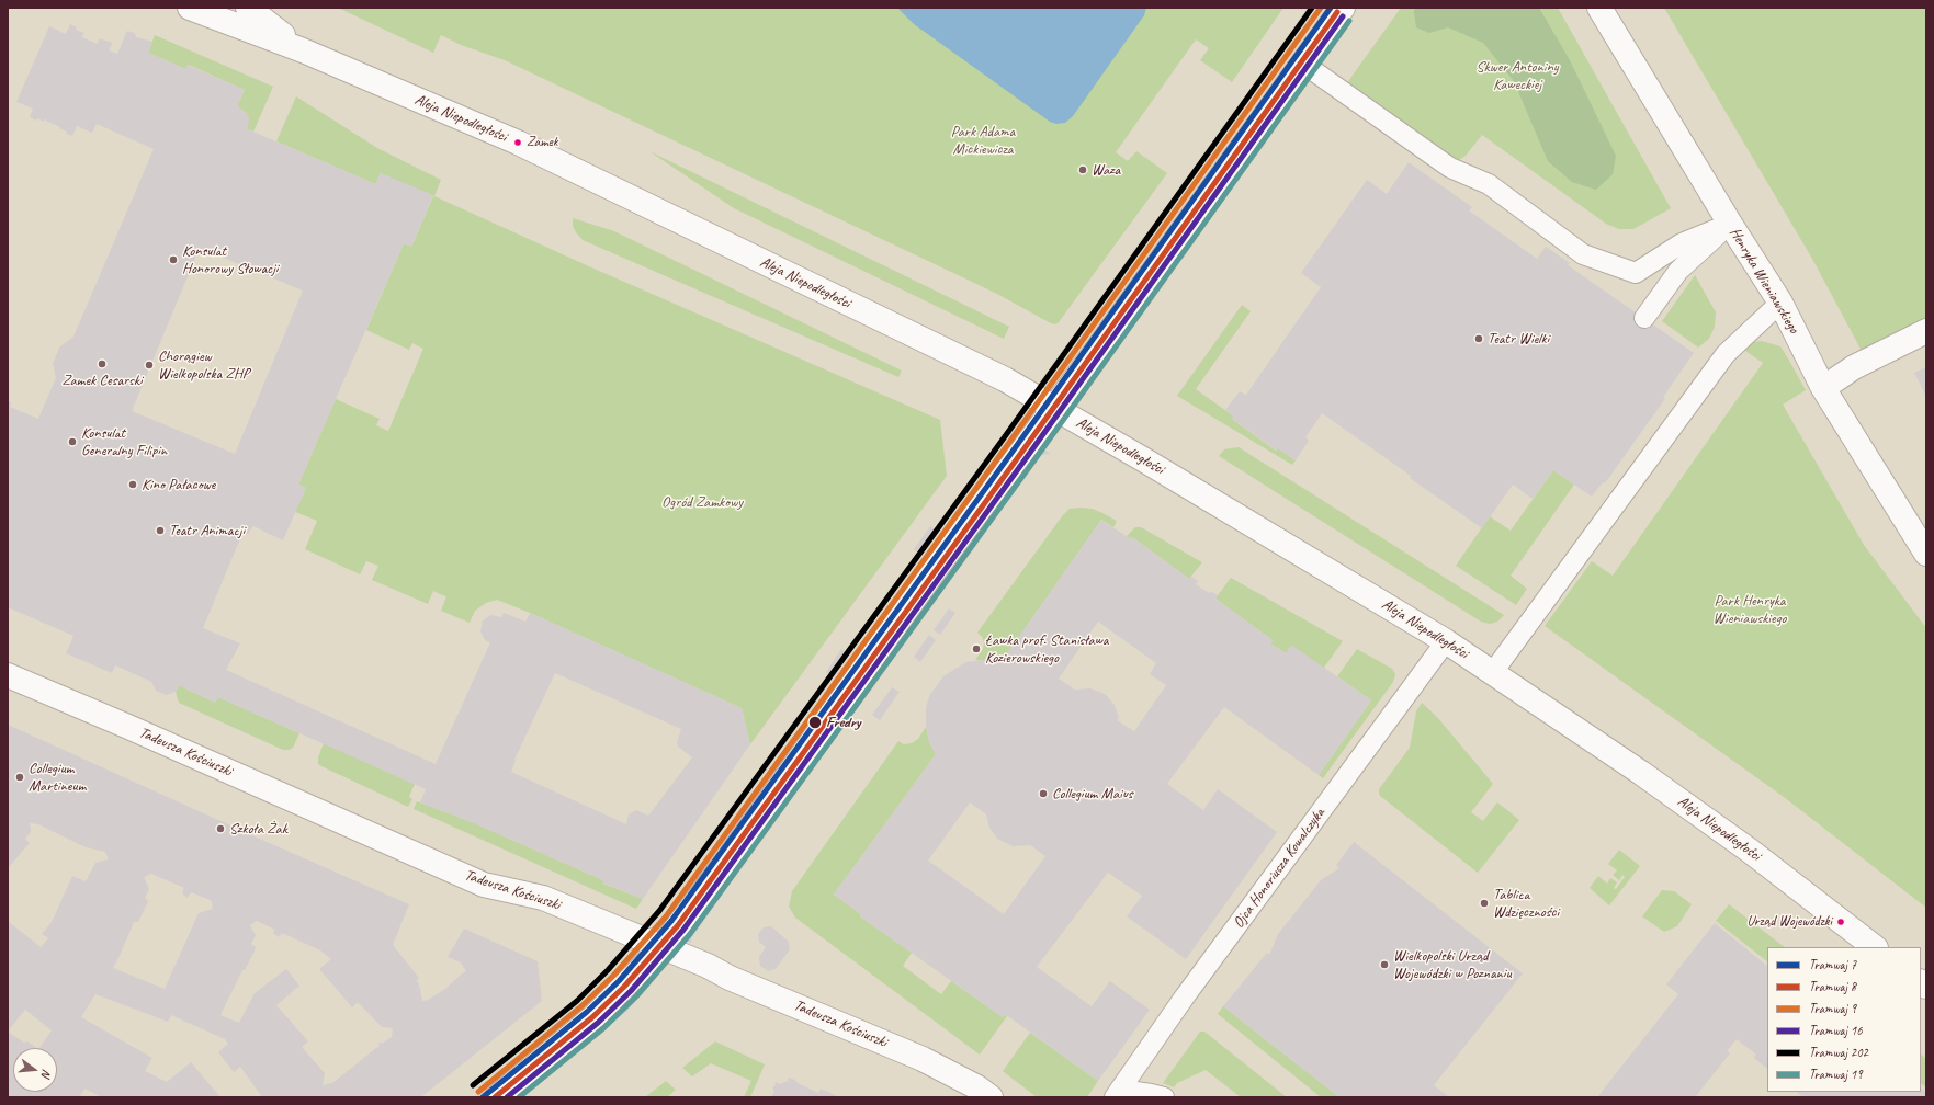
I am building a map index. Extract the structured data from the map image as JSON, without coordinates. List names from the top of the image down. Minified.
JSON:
{"streets":{"street":["Aleja Niepodległości","Henryka Wieniawskiego","Tadeusza Kościuszki"],"lane":["Ojca Honoriusza Kowalczyka"]},"crossings":[["Aleja Niepodległości","Ojca Honoriusza Kowalczyka"]],"parks":["Skwer Antoniny Kaweckiej","Park Adama Mickiewicza","Ogród Zamkowy","Park Henryka Wieniawskiego"],"places":["Zamek","Waza","Konsulat Honorowy Słowacji","Teatr Wielki","Zamek Cesarski","Chorągiew Wielkopolska ZHP","Konsulat Generalny Filipin","Kino Pałacowe","Teatr Animacji","Ławka prof. Stanisława Kozierowskiego","Fredry","Collegium Martineum","Collegium Maius","Szkoła Żak","Tablica Wdzięczności","Urząd Wojewódzki","Wielkopolski Urząd Wojewódzki w Poznaniu"],"lines":["tram line 7","tram line 9","tram line 202","tram line 8","tram line 16","tram line 19"],"legend":["Tramwaj 7","Tramwaj 8","Tramwaj 9","Tramwaj 16","Tramwaj 202","Tramwaj 19"],"north":"right"}
